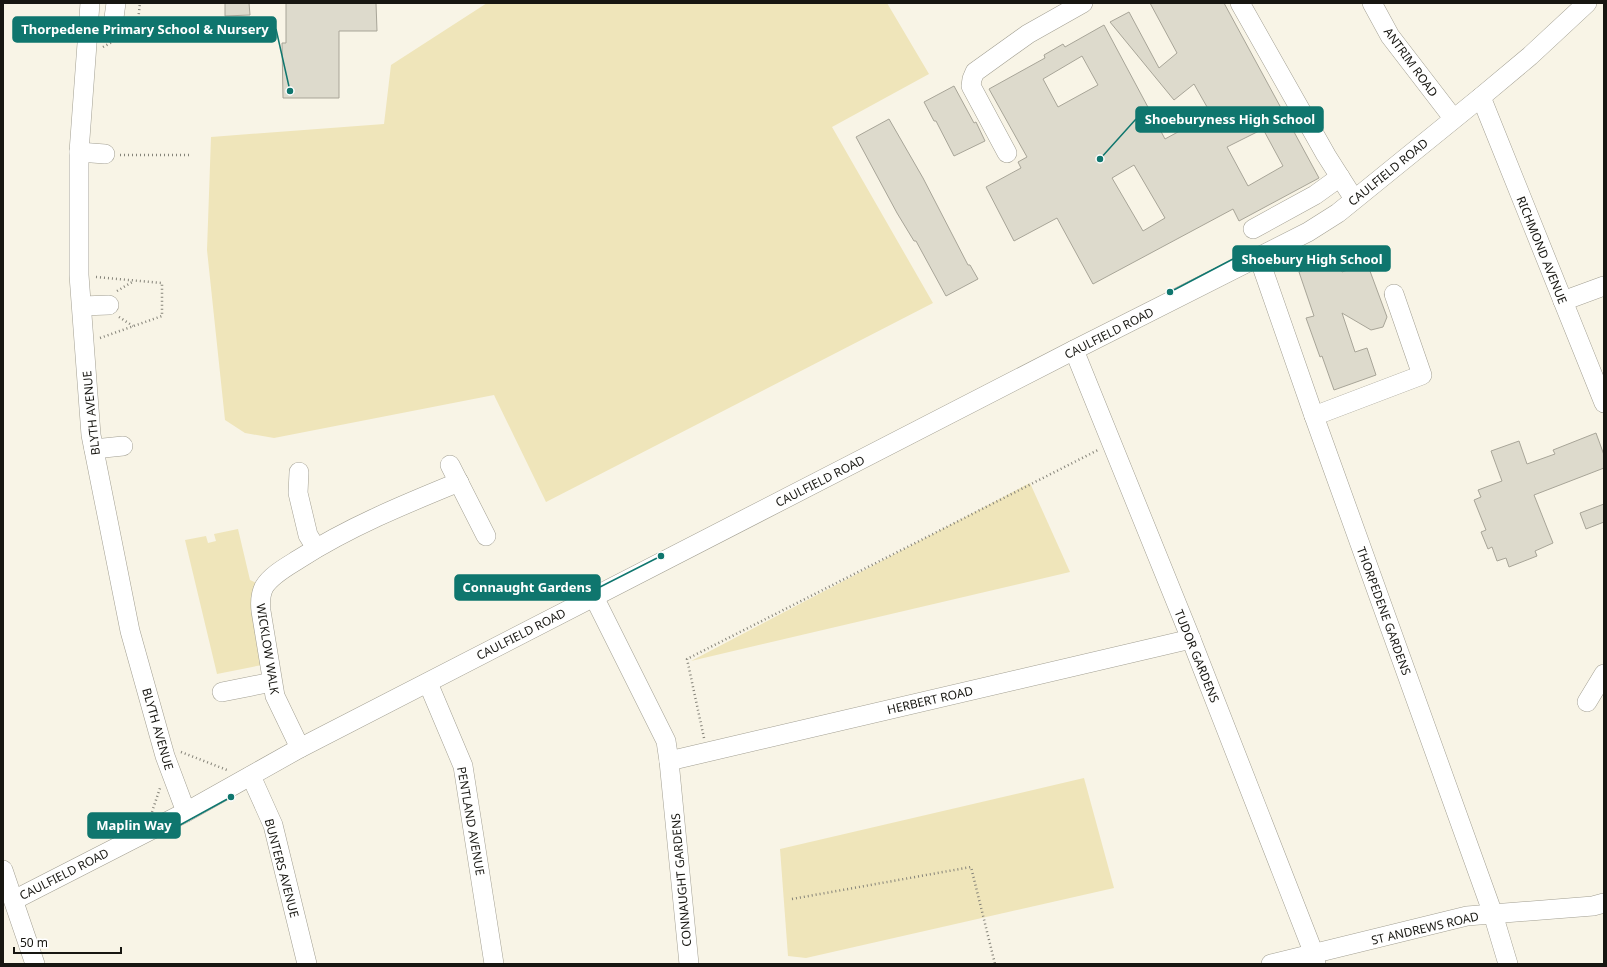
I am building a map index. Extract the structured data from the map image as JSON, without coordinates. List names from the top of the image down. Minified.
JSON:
{"streets":{"street":["ANTRIM ROAD","CAULFIELD ROAD","RICHMOND AVENUE","BLYTH AVENUE","THORPEDENE GARDENS","WICKLOW WALK","TUDOR GARDENS","HERBERT ROAD","PENTLAND AVENUE","BUNTERS AVENUE","CONNAUGHT GARDENS","ST ANDREWS ROAD"]},"crossings":[["ANTRIM ROAD","CAULFIELD ROAD"],["CAULFIELD ROAD","RICHMOND AVENUE"],["CAULFIELD ROAD","BLYTH AVENUE"],["CAULFIELD ROAD","THORPEDENE GARDENS"],["CAULFIELD ROAD","WICKLOW WALK"],["CAULFIELD ROAD","TUDOR GARDENS"],["CAULFIELD ROAD","PENTLAND AVENUE"],["CAULFIELD ROAD","BUNTERS AVENUE"],["CAULFIELD ROAD","CONNAUGHT GARDENS"],["THORPEDENE GARDENS","ST ANDREWS ROAD"],["TUDOR GARDENS","HERBERT ROAD"],["TUDOR GARDENS","ST ANDREWS ROAD"],["HERBERT ROAD","CONNAUGHT GARDENS"]],"places":["Thorpedene Primary School & Nursery","Shoeburyness High School","Shoebury High School","Connaught Gardens","Maplin Way"],"scale_bar":"50 m"}
